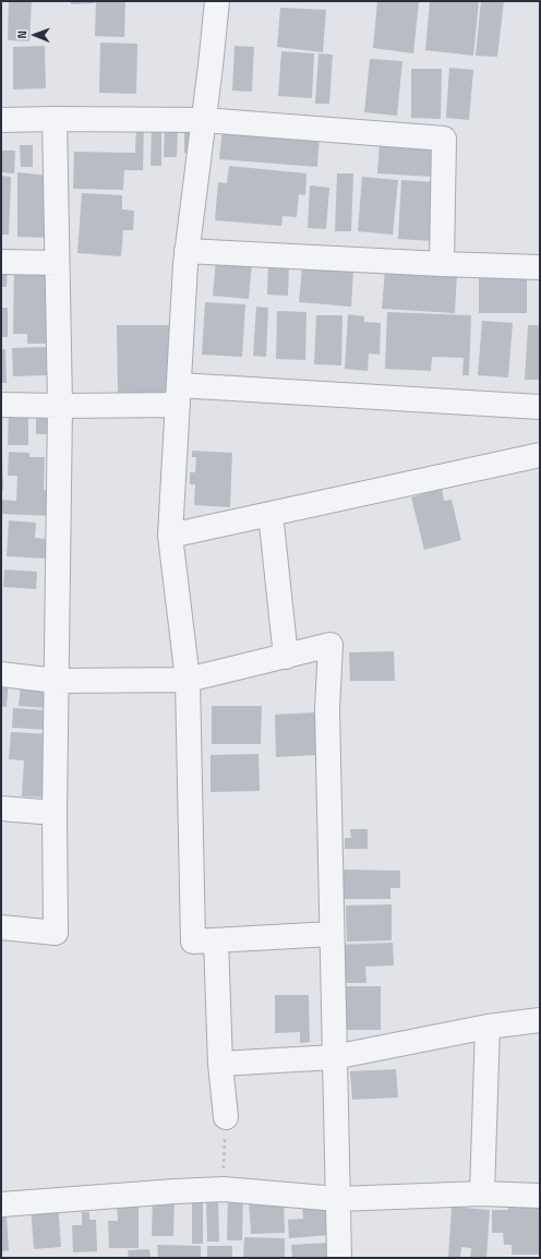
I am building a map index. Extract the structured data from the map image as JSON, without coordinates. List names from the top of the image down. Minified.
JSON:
{"north":"left"}
